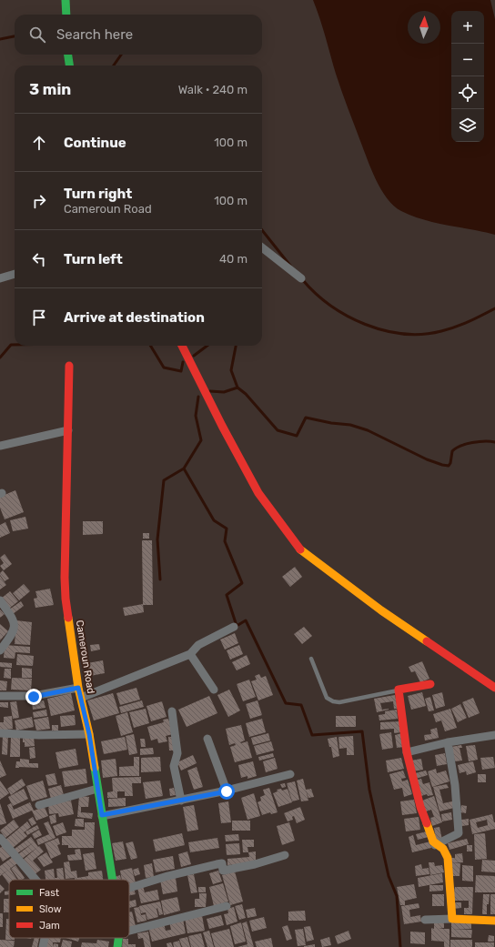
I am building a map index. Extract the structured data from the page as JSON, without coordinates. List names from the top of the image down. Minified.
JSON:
{"streets":{"street":["Cameroun Road"]},"legend":["Fast","Slow","Jam"],"north":"top","page":{"map_buttons":["+","−"],"search":"Search here","heading":["3 min","Walk · 240 m"],"list":[["Continue","100 m"],["Turn right","Cameroun Road","100 m"],["Turn left","40 m"],"Arrive at destination"]}}
